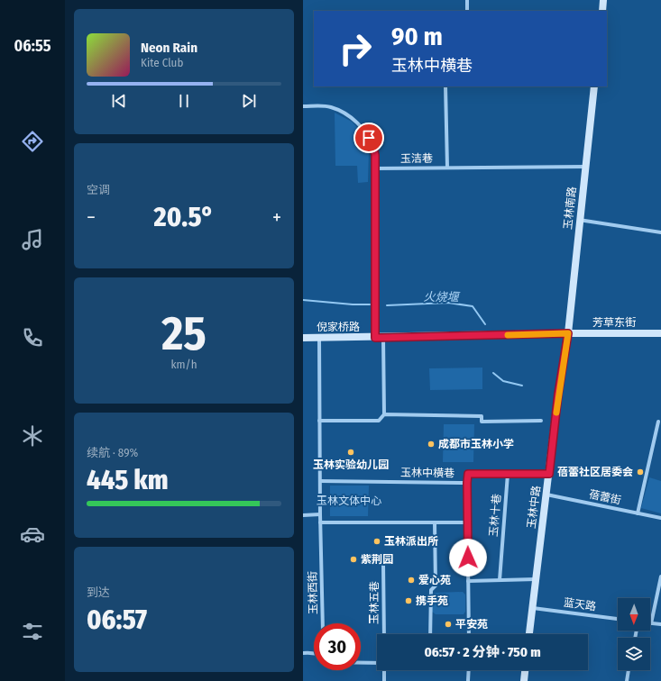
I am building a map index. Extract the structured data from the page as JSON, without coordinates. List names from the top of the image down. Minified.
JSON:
{"streets":{"main road":["玉林南路","芳草东街","倪家桥路","玉林中路"],"street":["玉洁巷","玉林中横巷","蓓蕾街","玉林十巷","玉林西街","玉林五巷","蓝天路"]},"crossings":[["玉洁巷","玉林南路"],["玉林南路","芳草东街"],["玉林南路","倪家桥路"],["玉林南路","玉林中路"],["芳草东街","倪家桥路"],["芳草东街","玉林中路"],["倪家桥路","玉林中路"],["倪家桥路","玉林西街"],["玉林中横巷","玉林中路"],["玉林中横巷","玉林十巷"],["玉林中横巷","玉林西街"],["蓓蕾街","玉林中路"],["玉林中路","蓝天路"]],"water":["火烧堰"],"parks":["玉林文体中心"],"places":["成都市玉林小学","玉林实验幼儿园","蓓蕾社区居委会","玉林派出所","紫荆园","爱心苑","携手苑","平安苑"],"north":"bottom","page":{"tabs":"06:55","turn":["90 m","玉林中横巷"],"song":["Neon Rain","Kite Club"],"tile":["空调",["25","km/h"],["续航 · 89%","445 km"],["到达","06:57"]],"heat":["−","20.5°","+"],"limit":"30","trip":"06:57 · 2 分钟 · 750 m"}}
